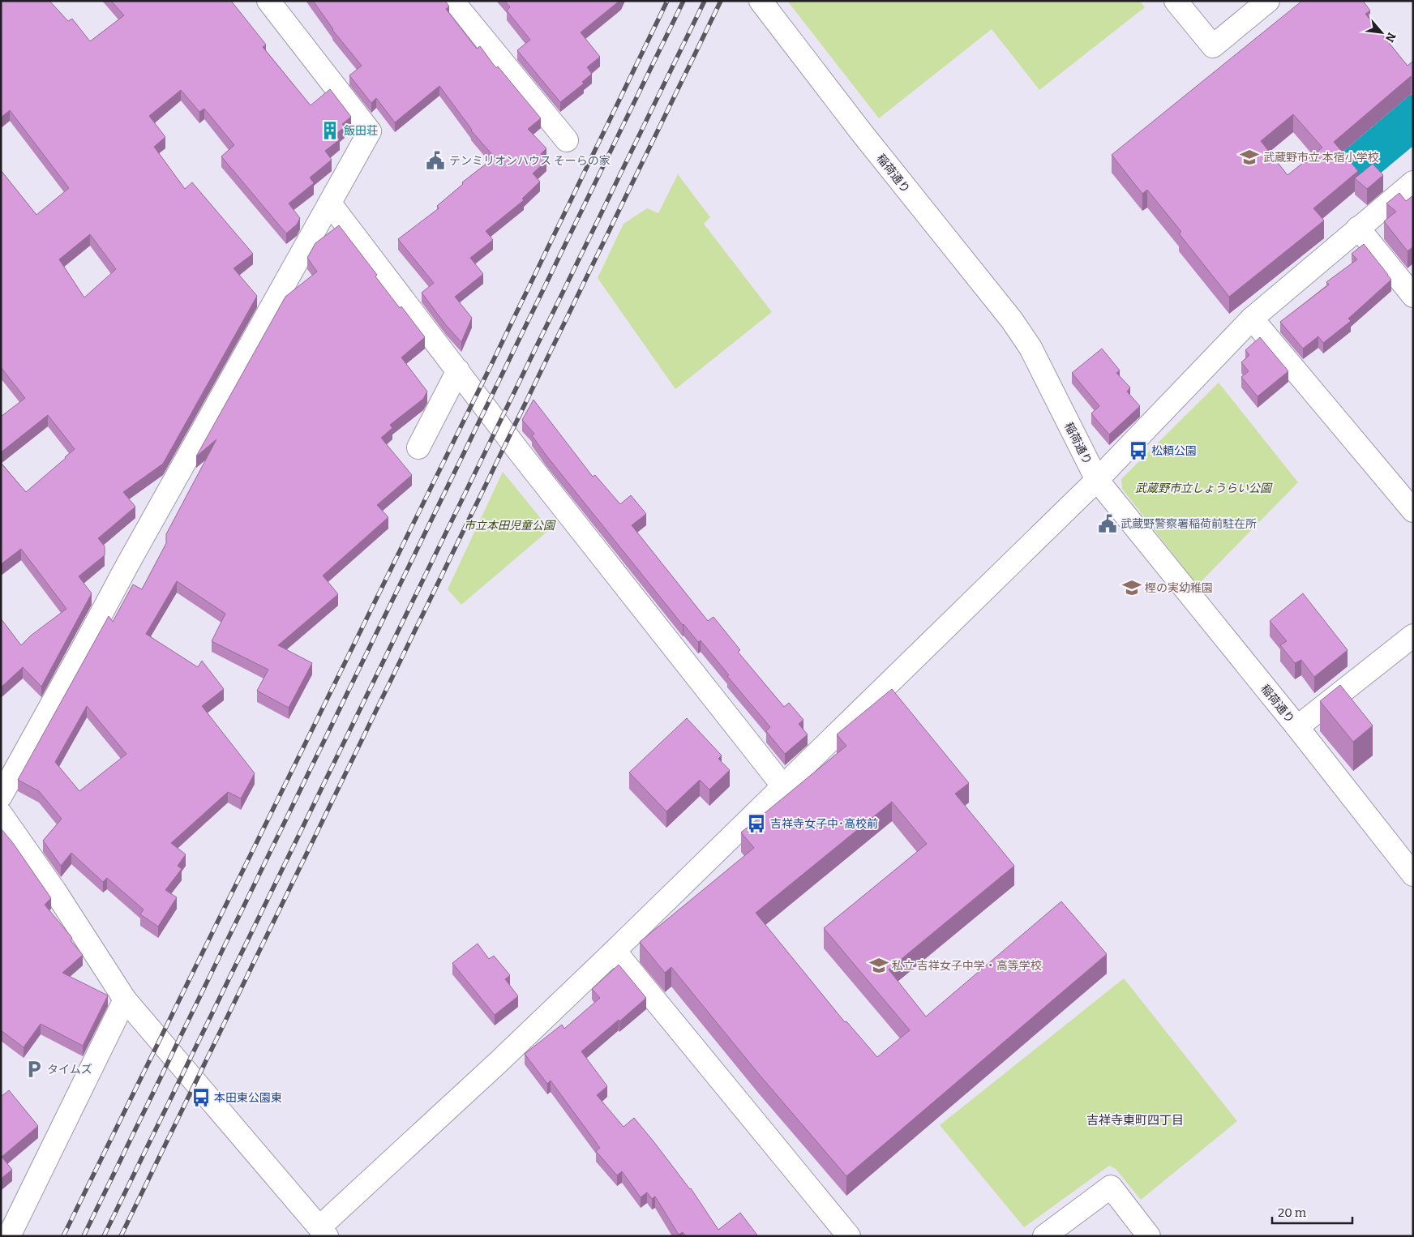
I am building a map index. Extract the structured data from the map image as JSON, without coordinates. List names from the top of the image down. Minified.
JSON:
{"streets":{"street":["稲荷通り"]},"districts":["吉祥寺東町四丁目"],"parks":["武蔵野市立しょうらい公園","市立本田児童公園"],"places":{"building":["飯田荘"],"school or university":["武蔵野市立 本宿小学校","樫の実幼稚園","私立 吉祥女子中学・高等学校"],"public building":["テンミリオンハウス そーらの家","武蔵野警察署稲荷前駐在所"],"bus stop":["松頼公園","吉祥寺女子中･高校前","本田東公園東"],"parking":["タイムズ"]},"scale_bar":"20 m","north":"bottom right"}
